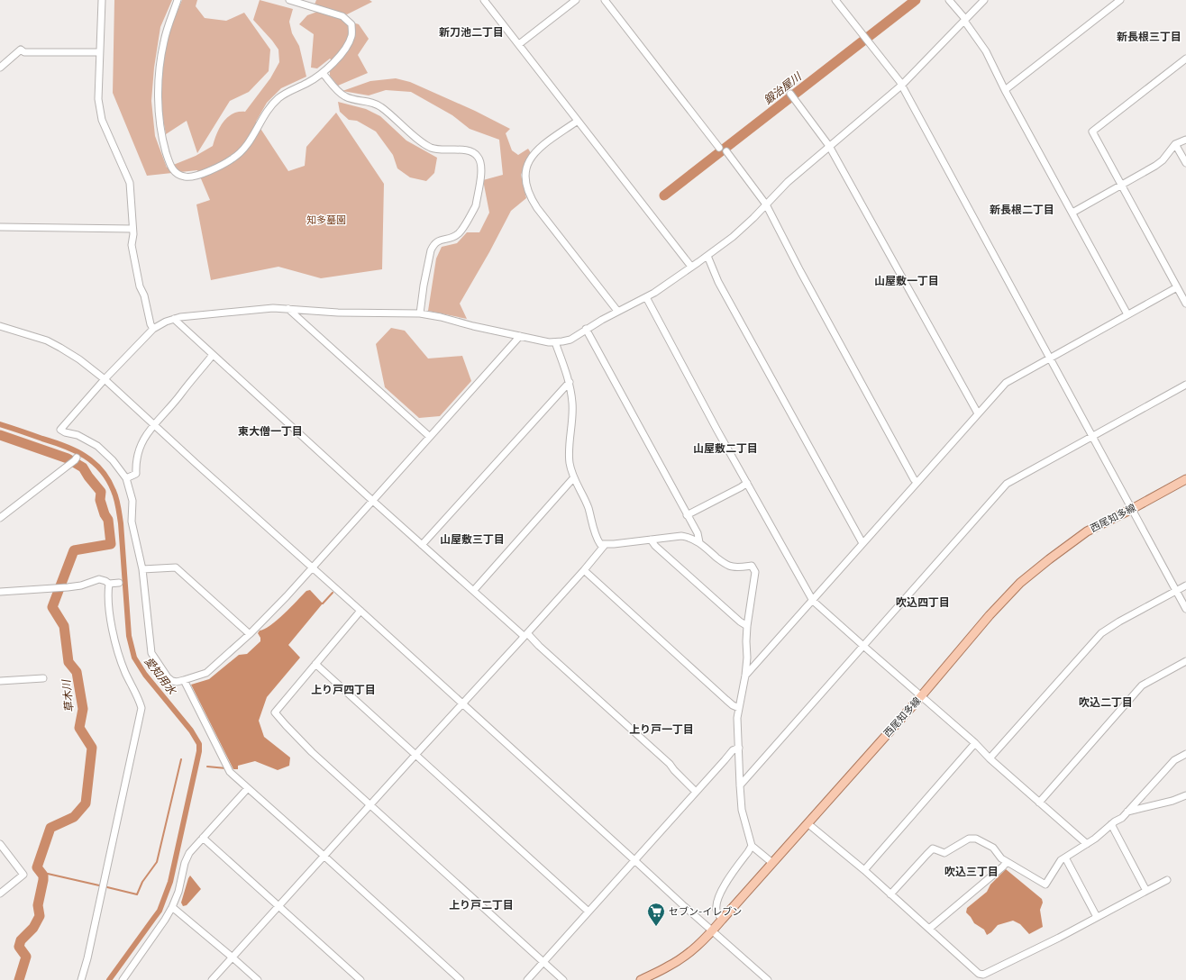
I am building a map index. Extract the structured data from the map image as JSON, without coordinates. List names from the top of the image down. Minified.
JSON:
{"streets":{"main road":["西尾知多線"]},"districts":["新刀池二丁目","新長根三丁目","新長根二丁目","山屋敷一丁目","東大僧一丁目","山屋敷二丁目","山屋敷三丁目","吹込四丁目","上り戸四丁目","吹込二丁目","上り戸一丁目","吹込三丁目","上り戸二丁目"],"water":["鍛治屋川","愛知用水","草木川"],"parks":["知多墓園"],"places":{"supermarket":["セブン-イレブン"]}}
